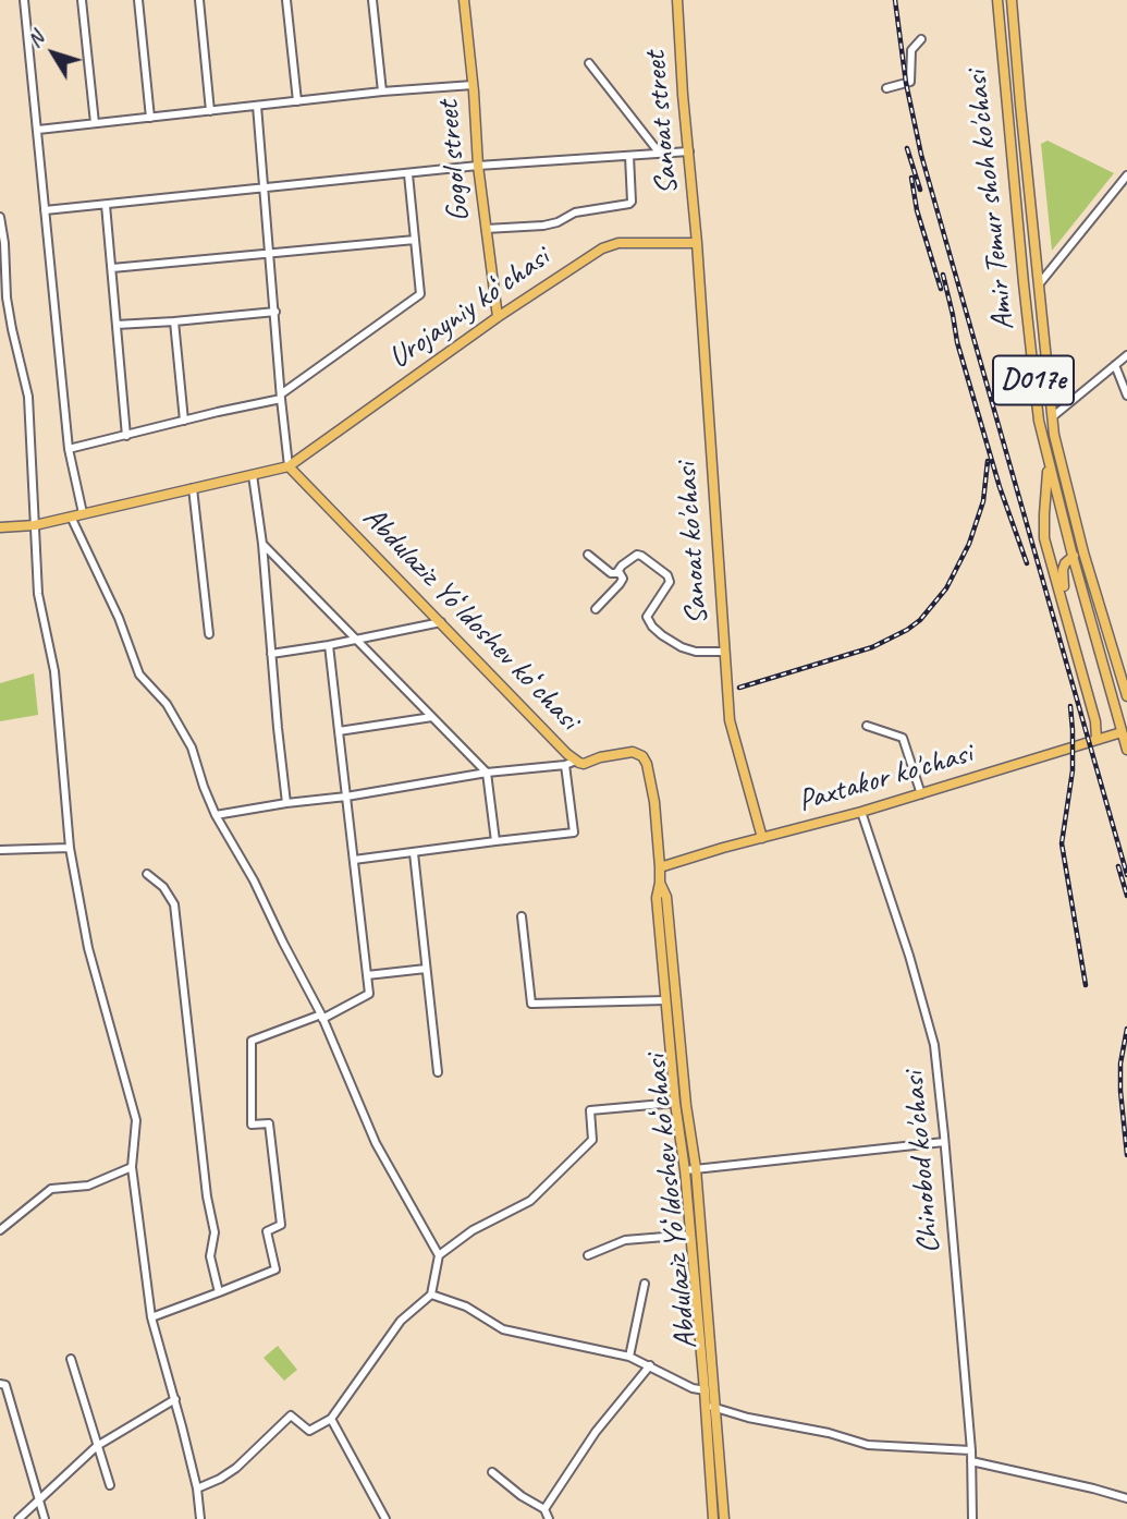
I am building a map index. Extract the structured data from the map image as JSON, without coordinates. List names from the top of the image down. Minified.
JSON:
{"streets":{"main road":["Sanoat street","Gogol street","Amir Temur shoh ko'chasi","Urоjayniy koʻchasi","D017e","Sanoat ko'chasi","Abdulaziz Yoʻldoshev koʻchasi","Paxtakor ko'chasi"],"street":["Chinobod ko'chasi"]},"crossings":[["Sanoat street","Urоjayniy koʻchasi"],["Sanoat street","Sanoat ko'chasi"],["Gogol street","Urоjayniy koʻchasi"],["Amir Temur shoh ko'chasi","Paxtakor ko'chasi"],["Urоjayniy koʻchasi","Sanoat ko'chasi"],["Urоjayniy koʻchasi","Abdulaziz Yoʻldoshev koʻchasi"],["Sanoat ko'chasi","Paxtakor ko'chasi"],["Abdulaziz Yoʻldoshev koʻchasi","Paxtakor ko'chasi"],["Paxtakor ko'chasi","Chinobod ko'chasi"]],"north":"top left"}
